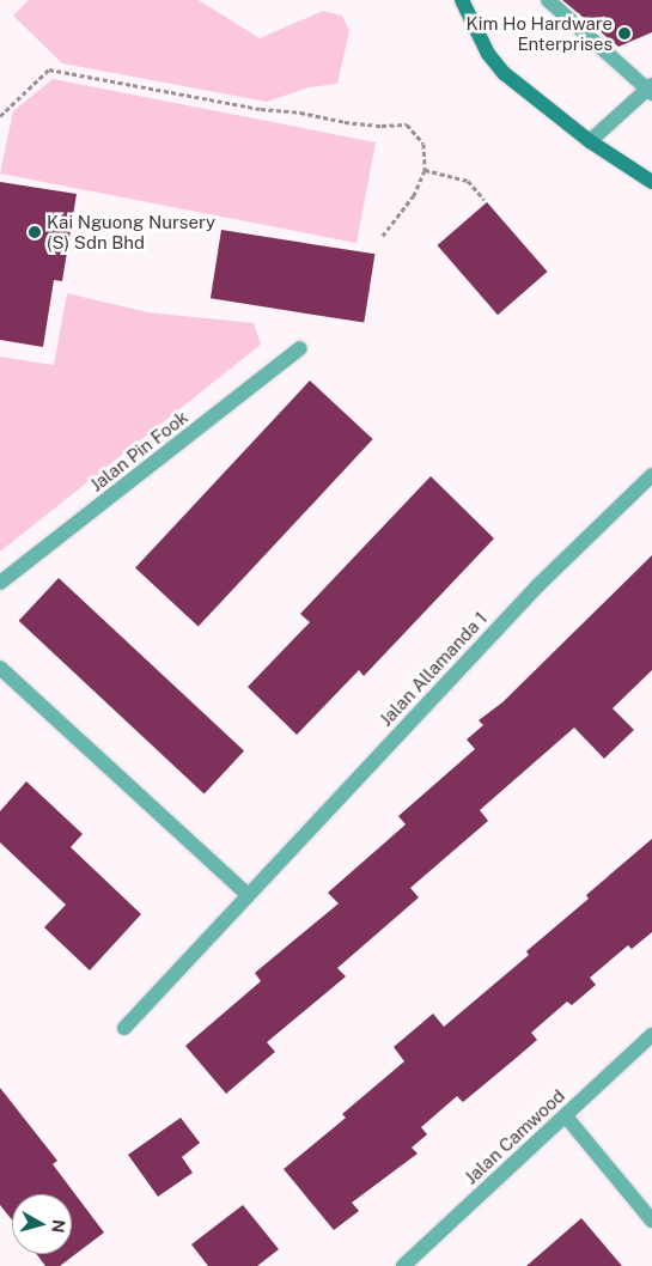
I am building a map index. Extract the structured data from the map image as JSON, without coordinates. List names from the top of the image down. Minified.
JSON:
{"streets":{"street":["Jalan Pin Fook","Jalan Allamanda 1","Jalan Camwood"]},"places":["Kim Ho Hardware Enterprises","Kai Nguong Nursery (S) Sdn Bhd"],"north":"right"}
